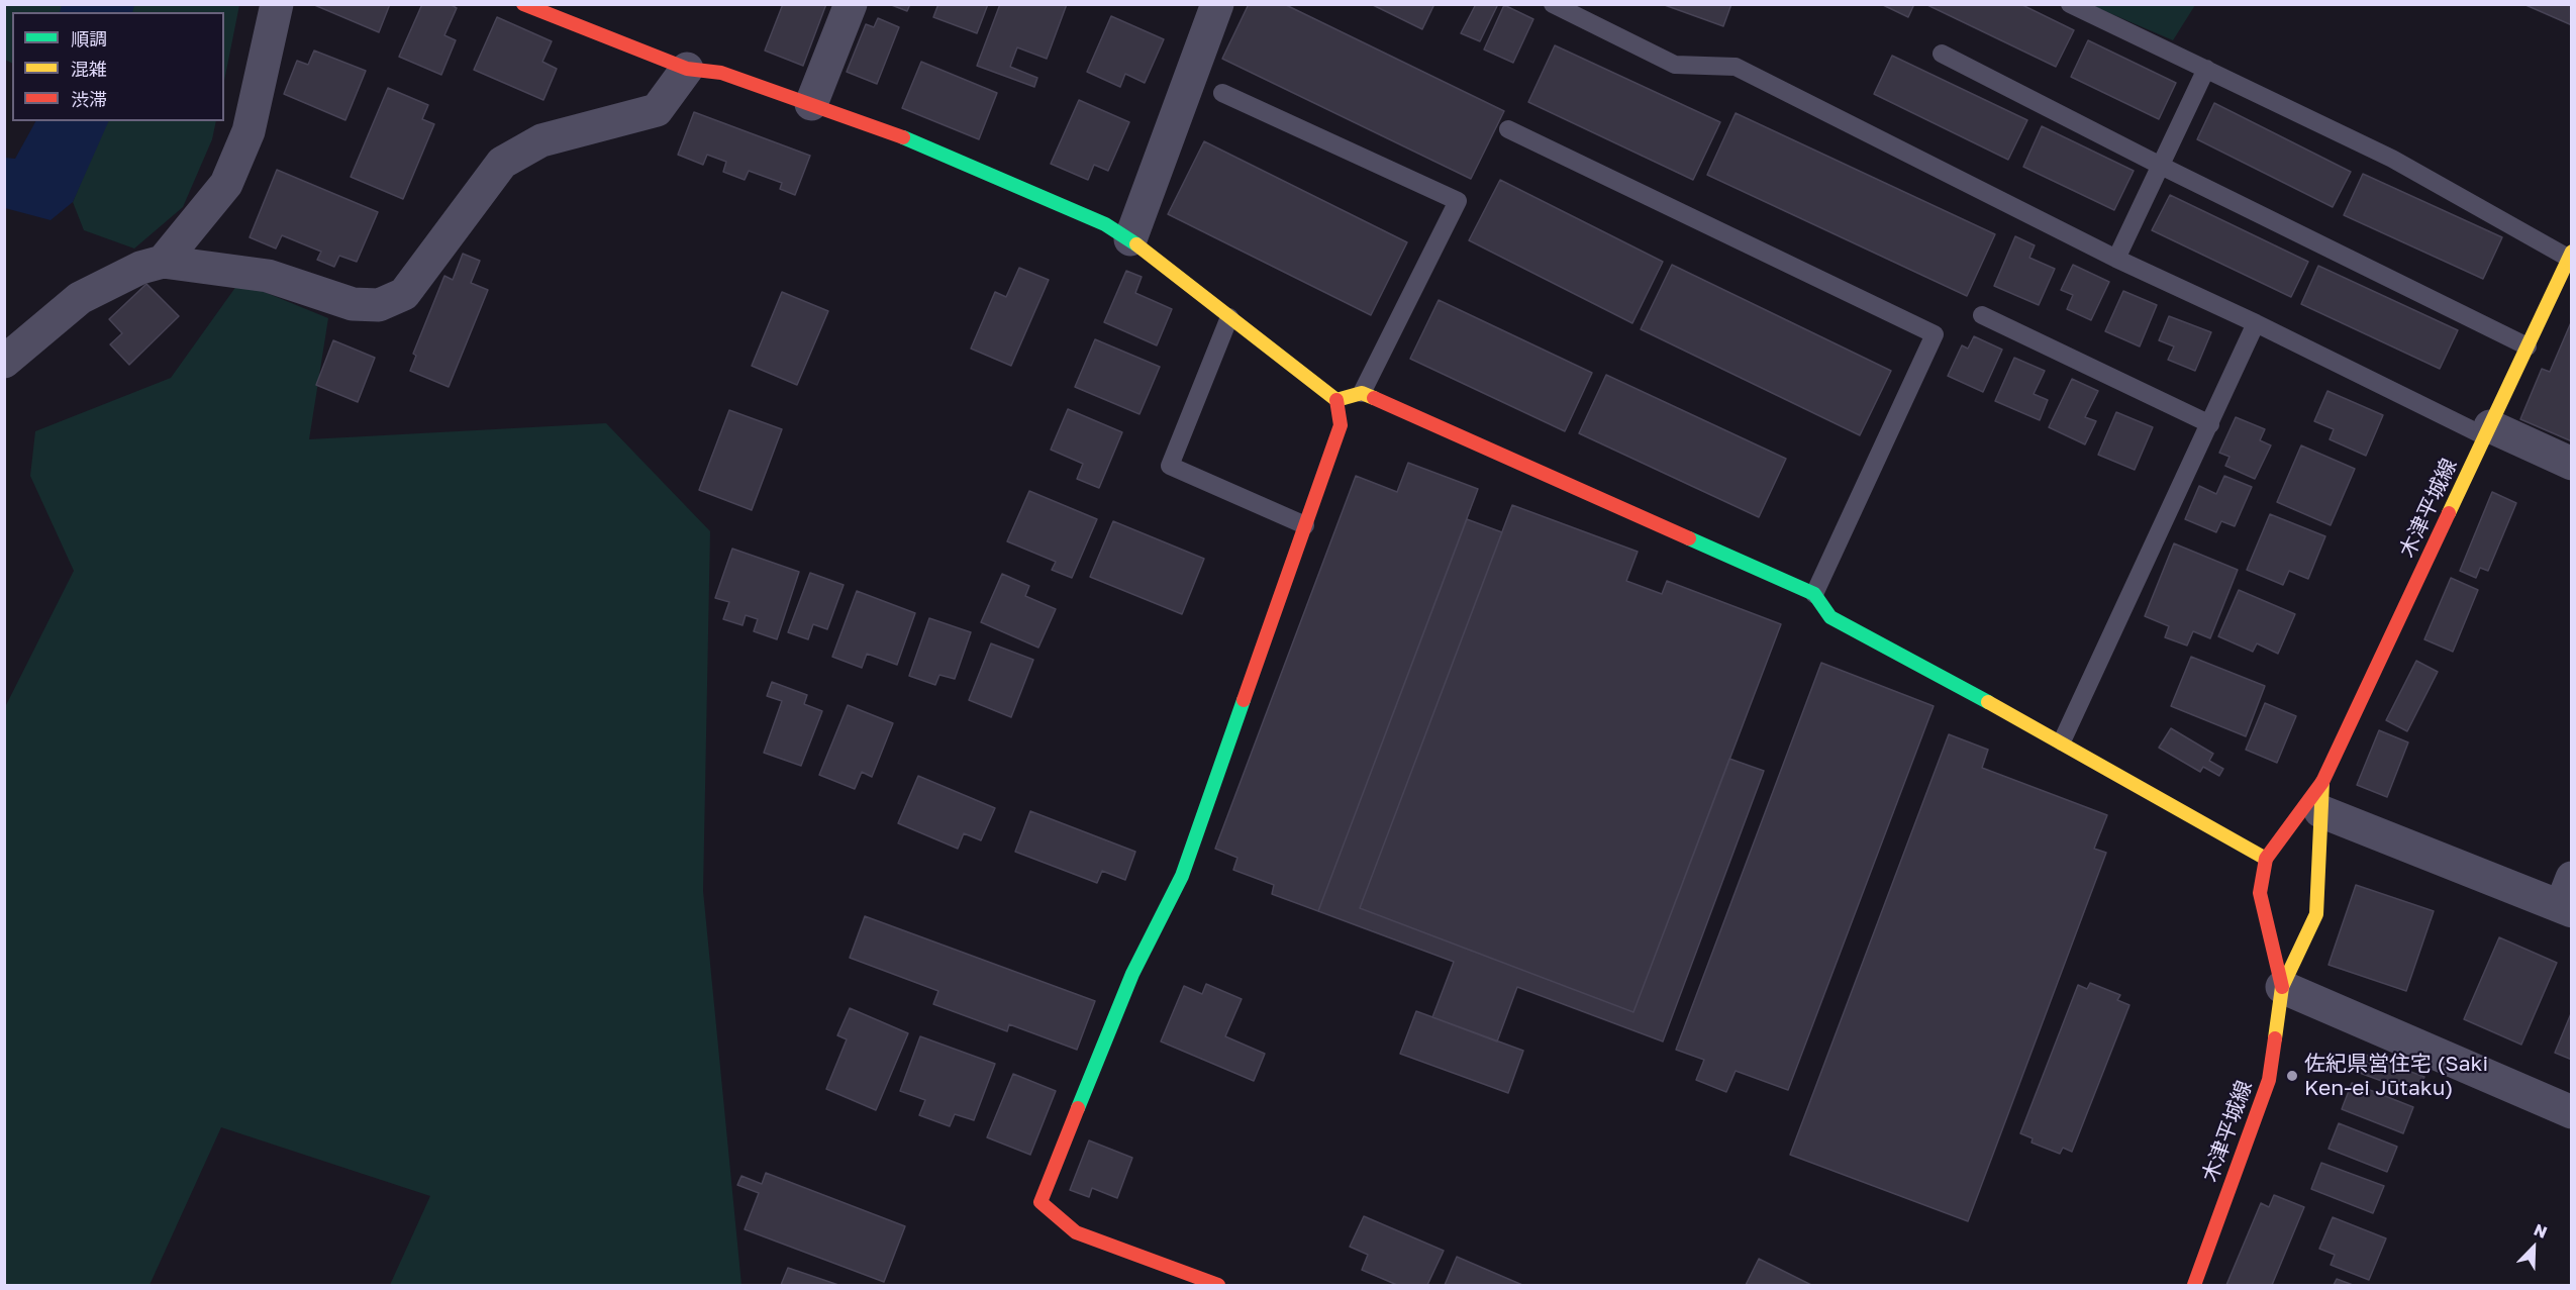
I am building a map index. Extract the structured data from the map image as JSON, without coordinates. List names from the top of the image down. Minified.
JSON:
{"streets":{"street":["木津平城線"]},"places":["佐紀県営住宅 (Saki Ken-ei Jūtaku)"],"legend":["順調","混雑","渋滞"],"north":"top right"}
